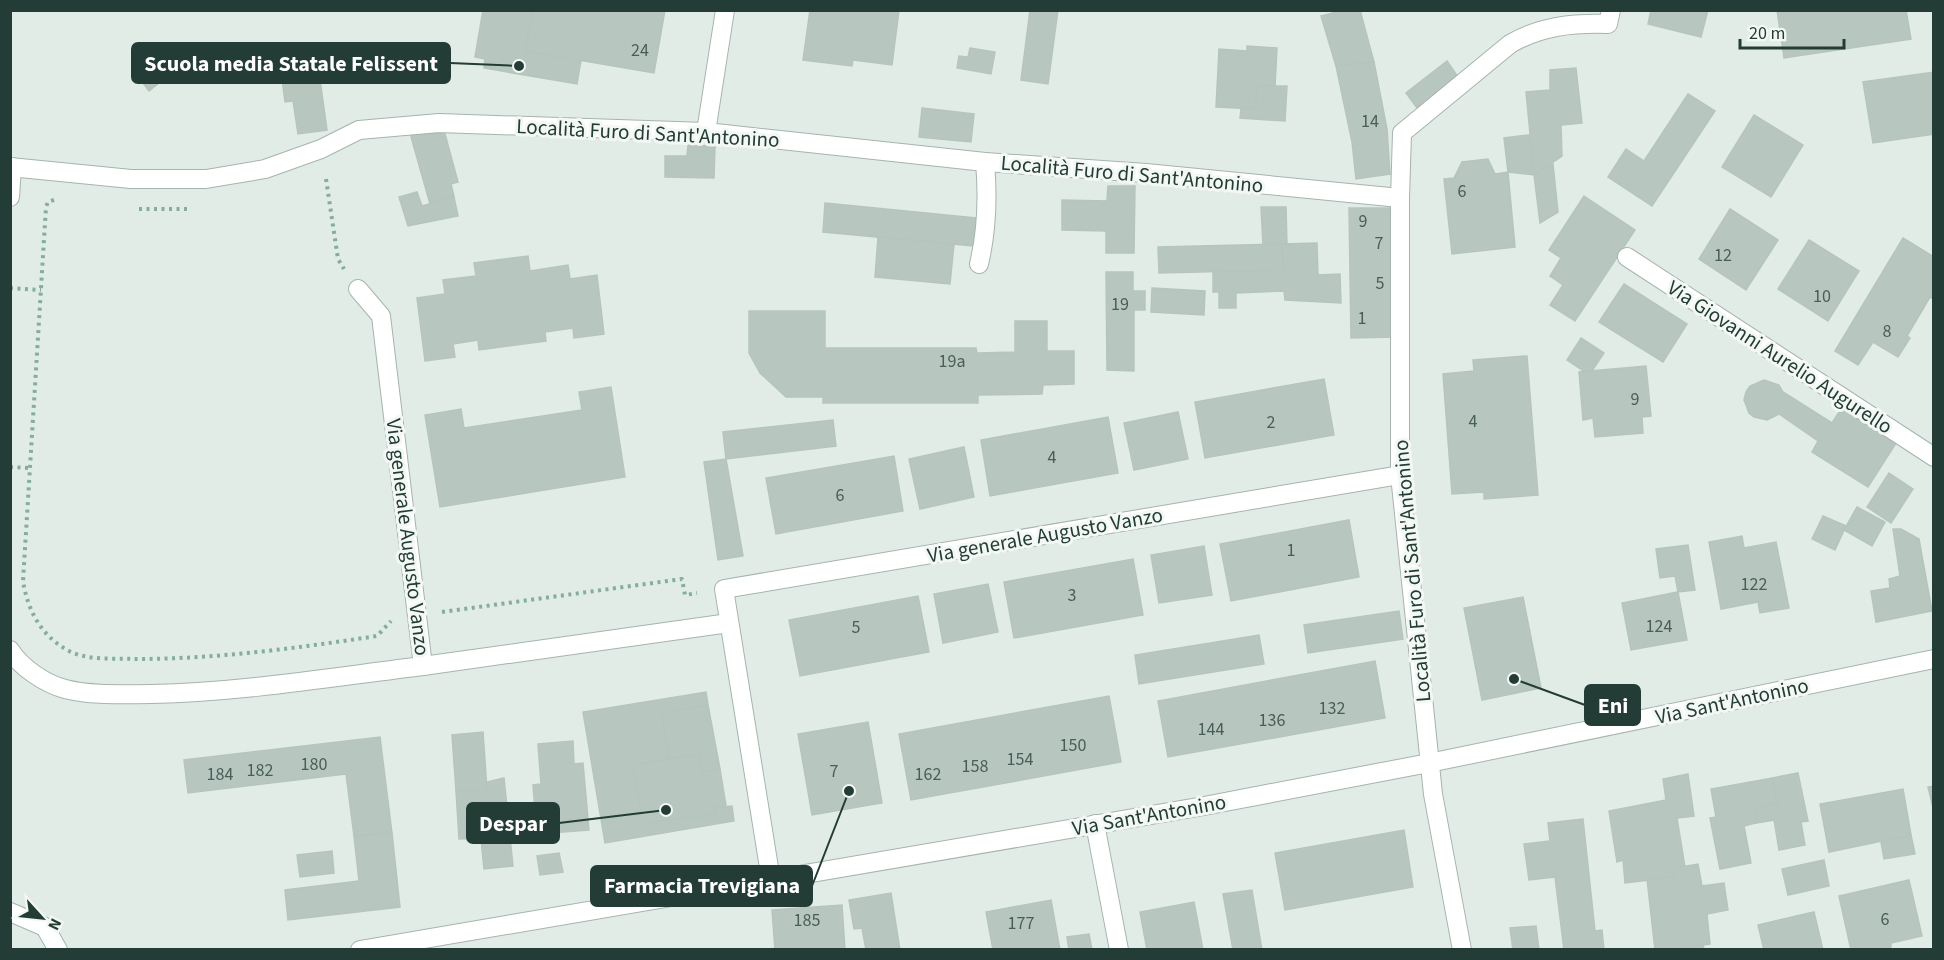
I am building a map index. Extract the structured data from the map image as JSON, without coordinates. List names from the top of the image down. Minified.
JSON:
{"streets":{"street":["Località Furo di Sant'Antonino","Via Giovanni Aurelio Augurello","Via generale Augusto Vanzo","Via Sant'Antonino"]},"crossings":[["Località Furo di Sant'Antonino","Via generale Augusto Vanzo"],["Località Furo di Sant'Antonino","Via Sant'Antonino"]],"places":["Scuola media Statale Felissent","Eni","Farmacia Trevigiana","Despar"],"house_numbers":["24","14","6","9","7","12","5","10","19","1","8","19a","9","4","2","4","6","1","122","3","124","5","132","136","144","150","154","180","158","182","7","184","162","6","185","177"],"scale_bar":"20 m","north":"bottom right"}
